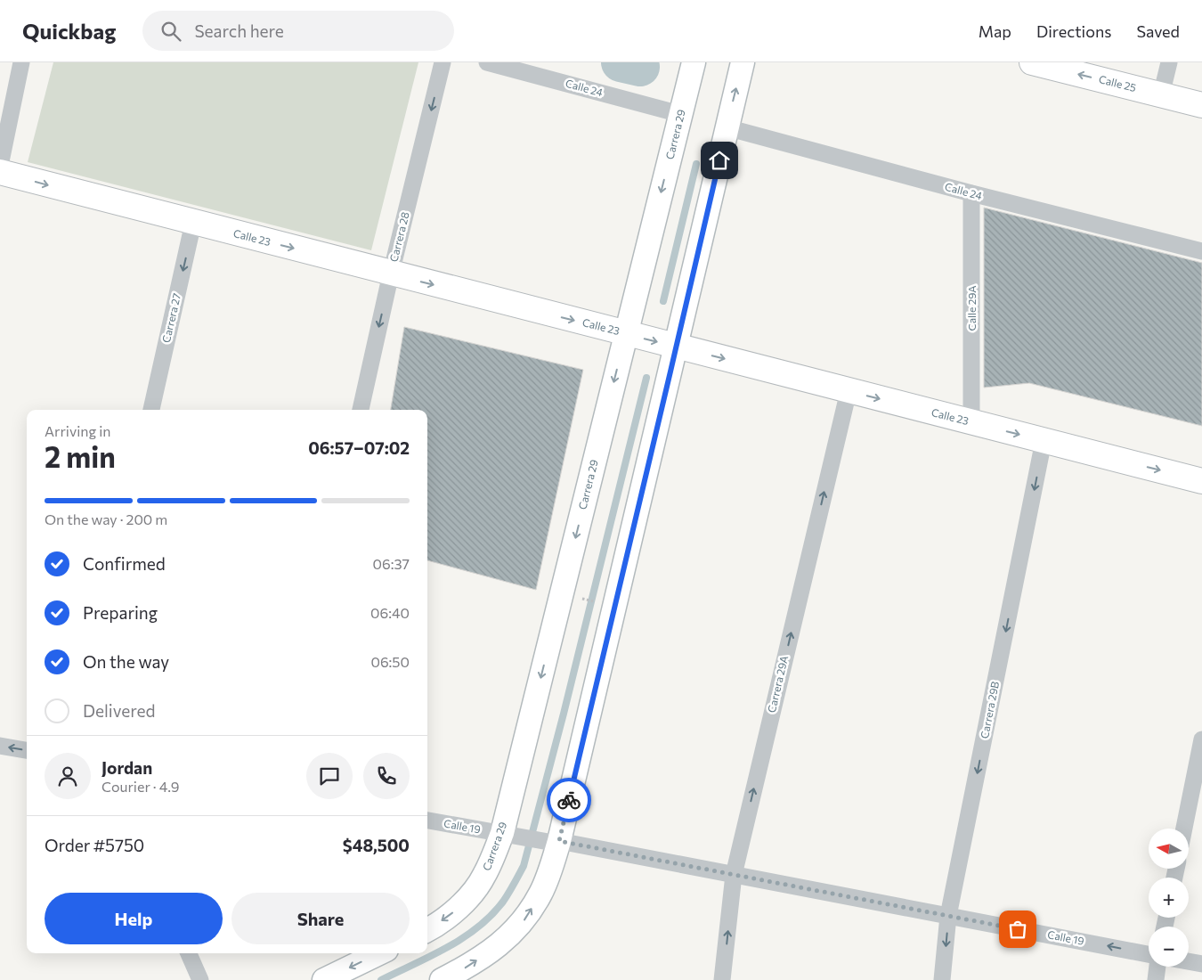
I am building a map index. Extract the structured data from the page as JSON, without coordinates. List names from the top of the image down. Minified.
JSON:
{"streets":{"main road":["Calle 25","Calle 23"],"street":["Calle 24","Carrera 29","Carrera 28","Calle 29A","Carrera 27","Carrera 29A","Carrera 29B","Calle 19"]},"crossings":[["Calle 24","Carrera 29"],["Calle 24","Calle 29A"],["Carrera 29","Calle 23"],["Carrera 29","Calle 19"],["Carrera 28","Calle 23"],["Calle 23","Calle 29A"],["Calle 23","Carrera 27"],["Calle 23","Carrera 29A"],["Calle 23","Carrera 29B"],["Carrera 29A","Calle 19"],["Carrera 29B","Calle 19"]],"one_way":["Calle 25","Carrera 28","Calle 23","Carrera 27","Carrera 29A","Carrera 29B"],"north":"left","page":{"header":"Quickbag","search":"Search here","nav":["Map","Directions","Saved"],"heading":["2 min","Arriving in","06:57–07:02"],"panel":["Jordan","Courier · 4.9","Order #5750","$48,500"],"bar":"On the way · 200 m","list":[["Confirmed","06:37"],["Preparing","06:40"],["On the way","06:50"],"Delivered"],"map_buttons":["+","−"],"buttons":["Help","Share"]}}
